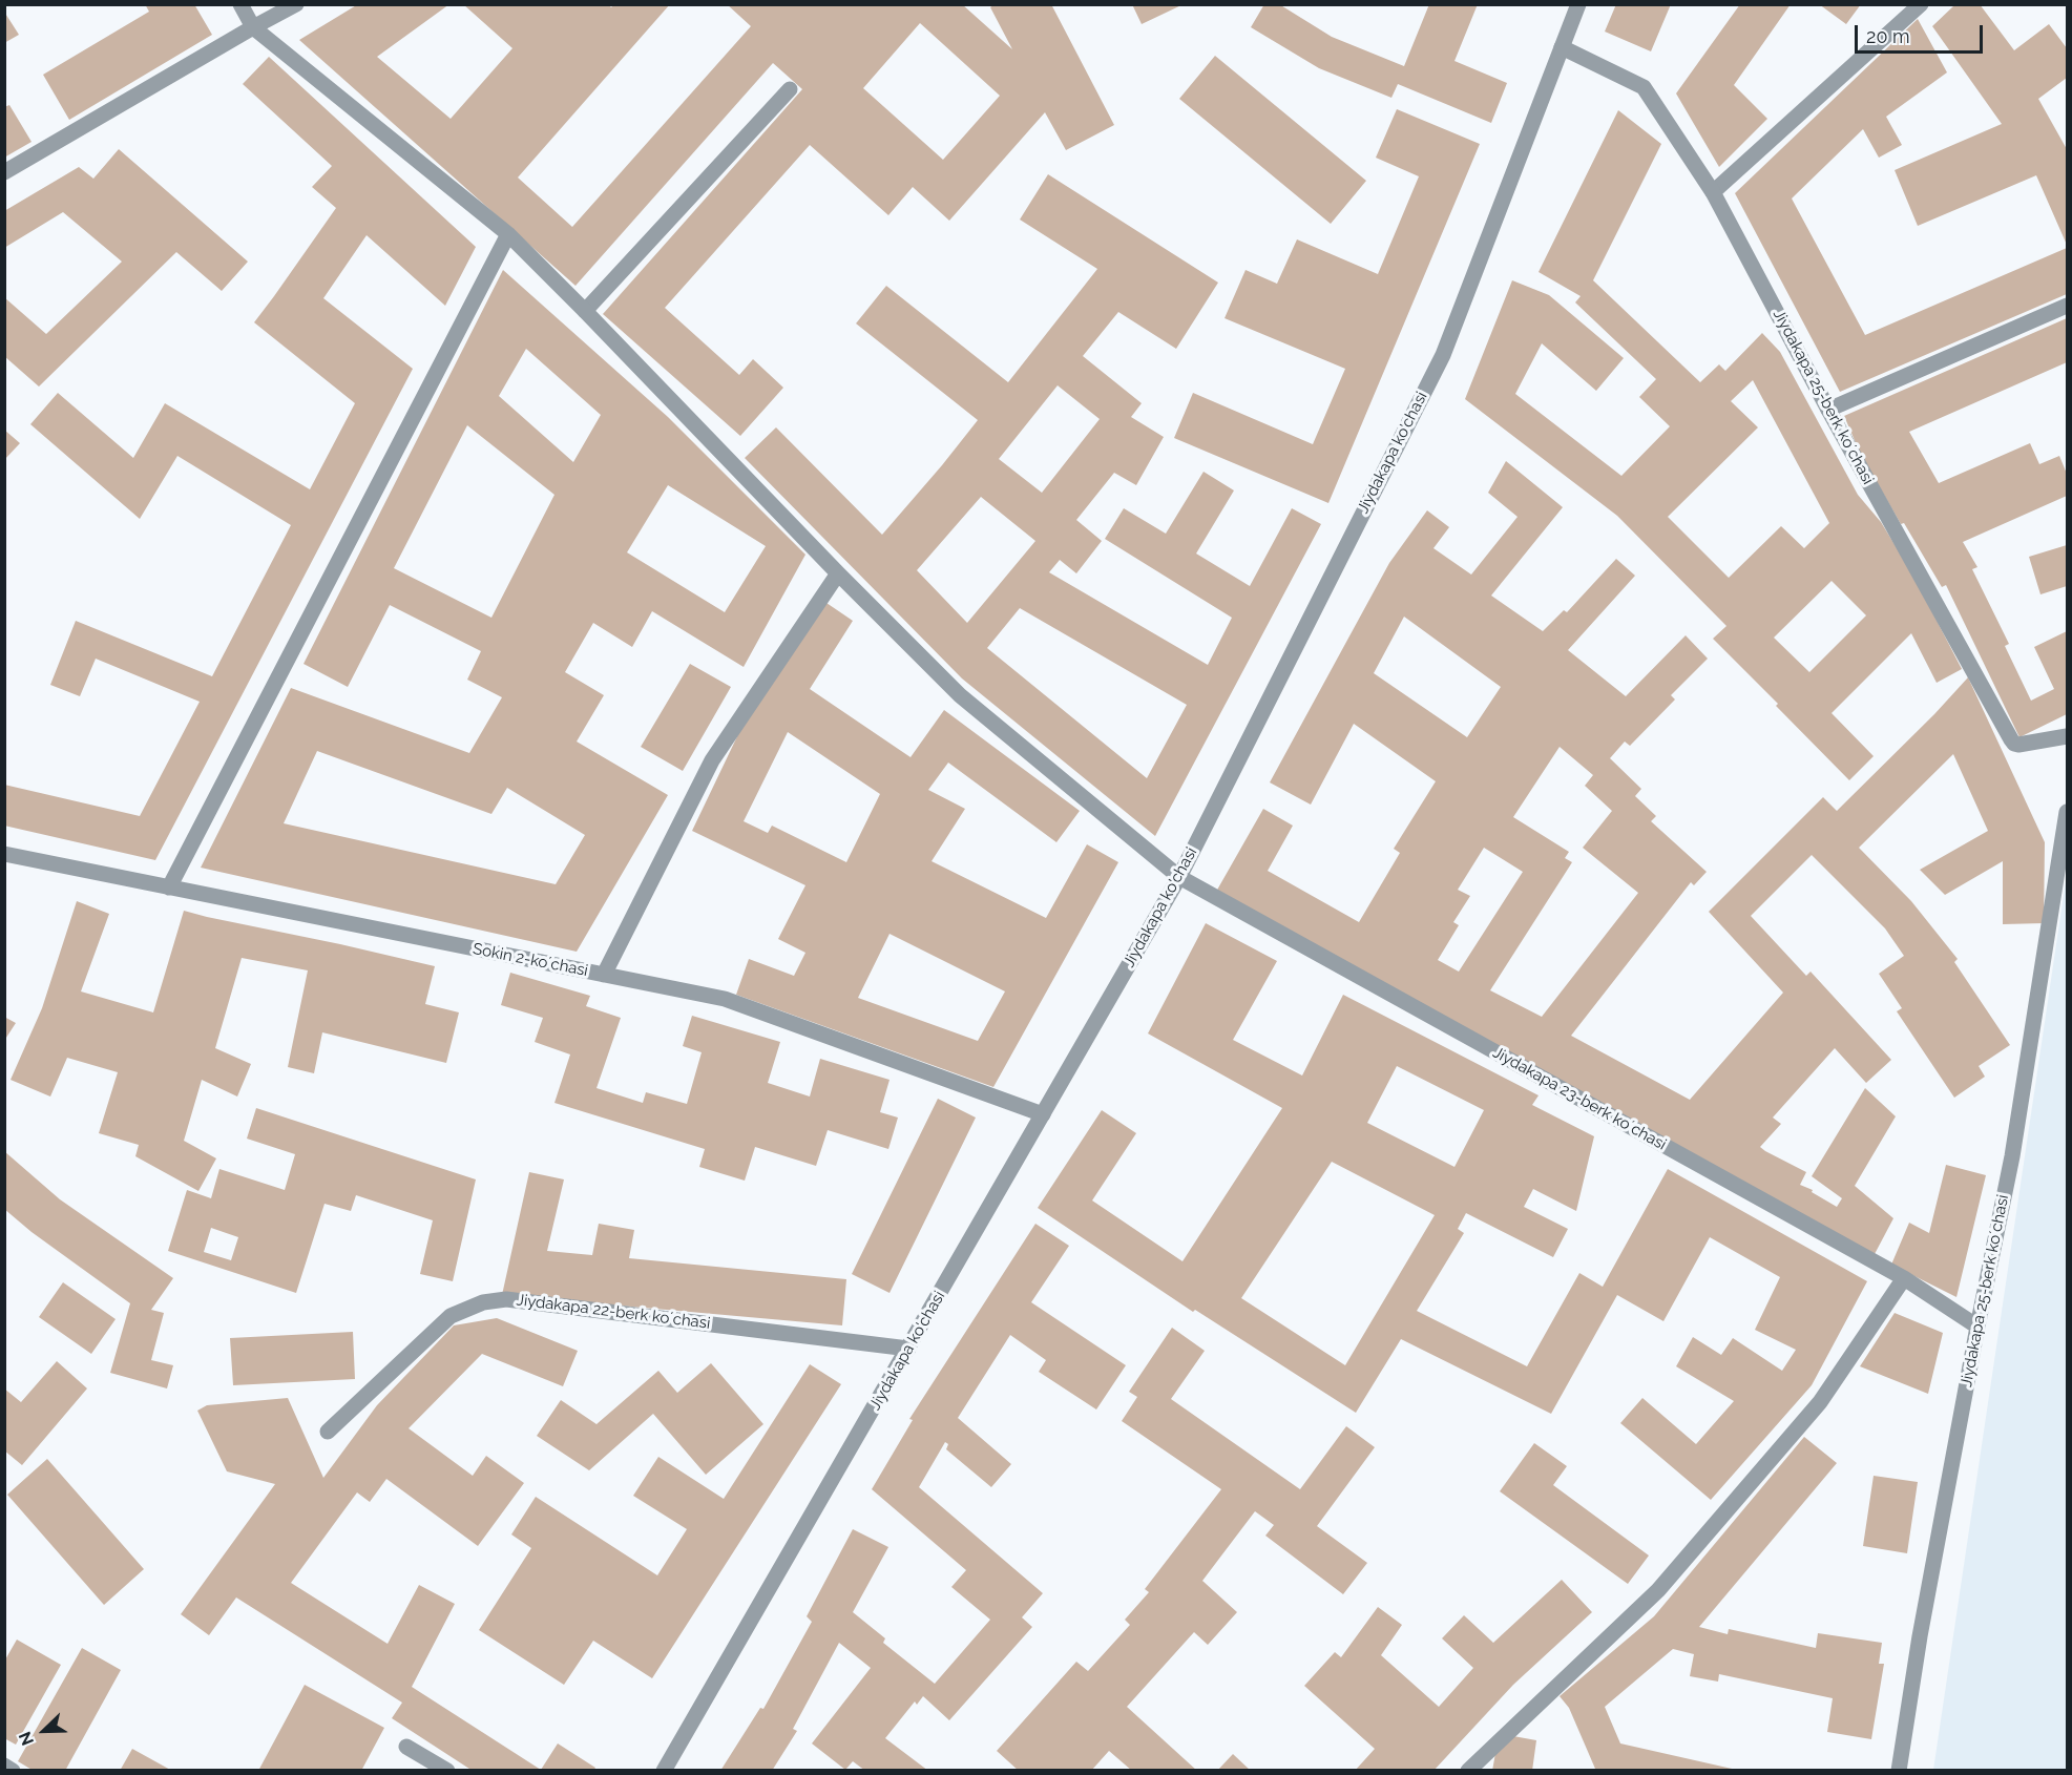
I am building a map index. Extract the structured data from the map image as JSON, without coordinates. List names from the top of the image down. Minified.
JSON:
{"streets":{"street":["Jiydakapa 25-berk koʼchasi","Jiydakapa ko'chasi","Sokin 2-koʼchasi","Jiydakapa 23-berk koʼchasi","Jiydakapa 22-berk koʼchasi"]},"crossings":[["Jiydakapa 25-berk koʼchasi","Jiydakapa ko'chasi"],["Jiydakapa 25-berk koʼchasi","Jiydakapa 23-berk koʼchasi"],["Jiydakapa ko'chasi","Sokin 2-koʼchasi"],["Jiydakapa ko'chasi","Jiydakapa 23-berk koʼchasi"],["Jiydakapa ko'chasi","Jiydakapa 22-berk koʼchasi"]],"scale_bar":"20 m","north":"bottom left"}
